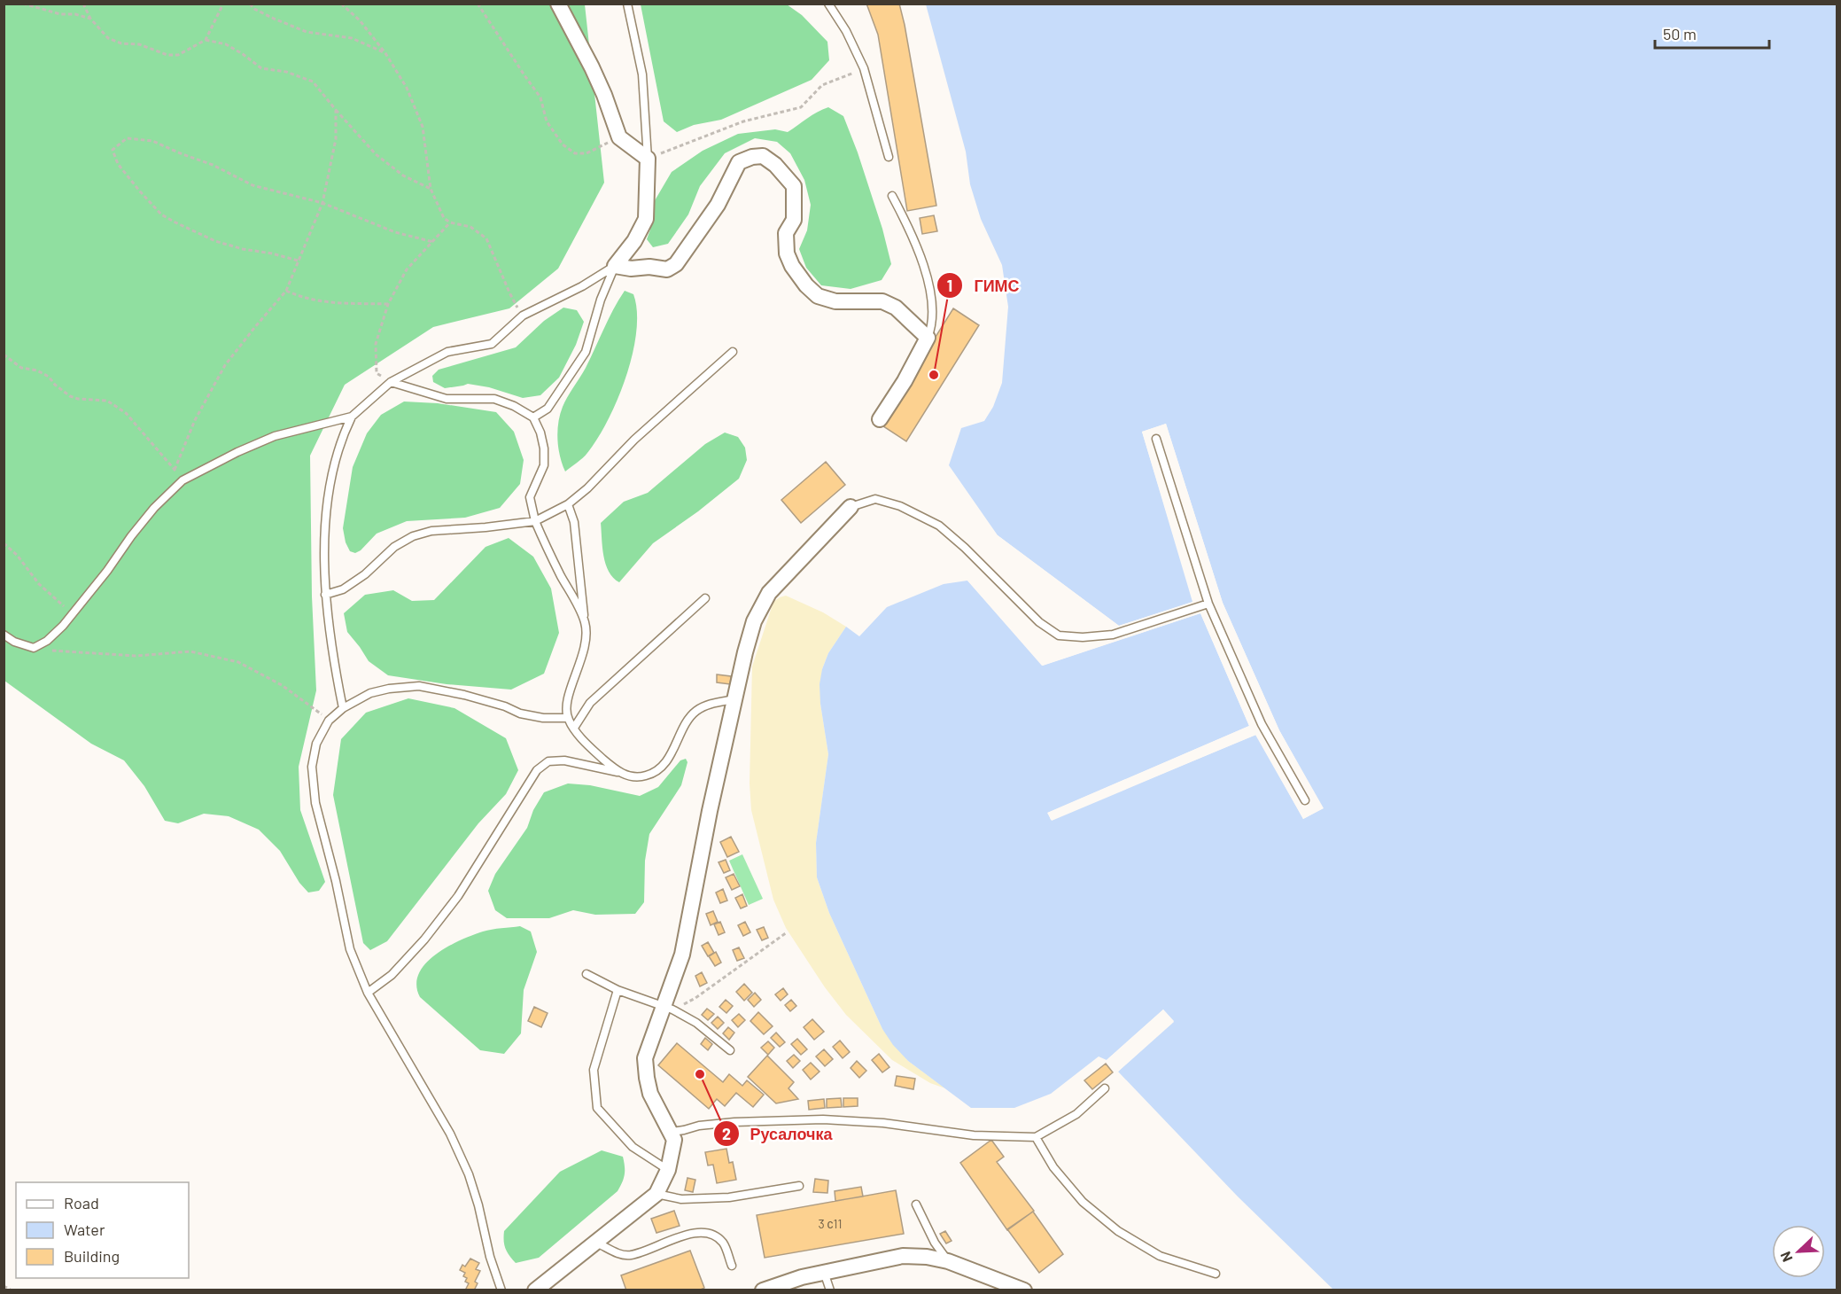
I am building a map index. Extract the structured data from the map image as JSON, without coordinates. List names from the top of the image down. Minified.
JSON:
{"places":["ГИМС","Русалочка"],"house_numbers":["3 с11"],"legend":["Road","Water","Building"],"scale_bar":"50 m","north":"bottom left"}
